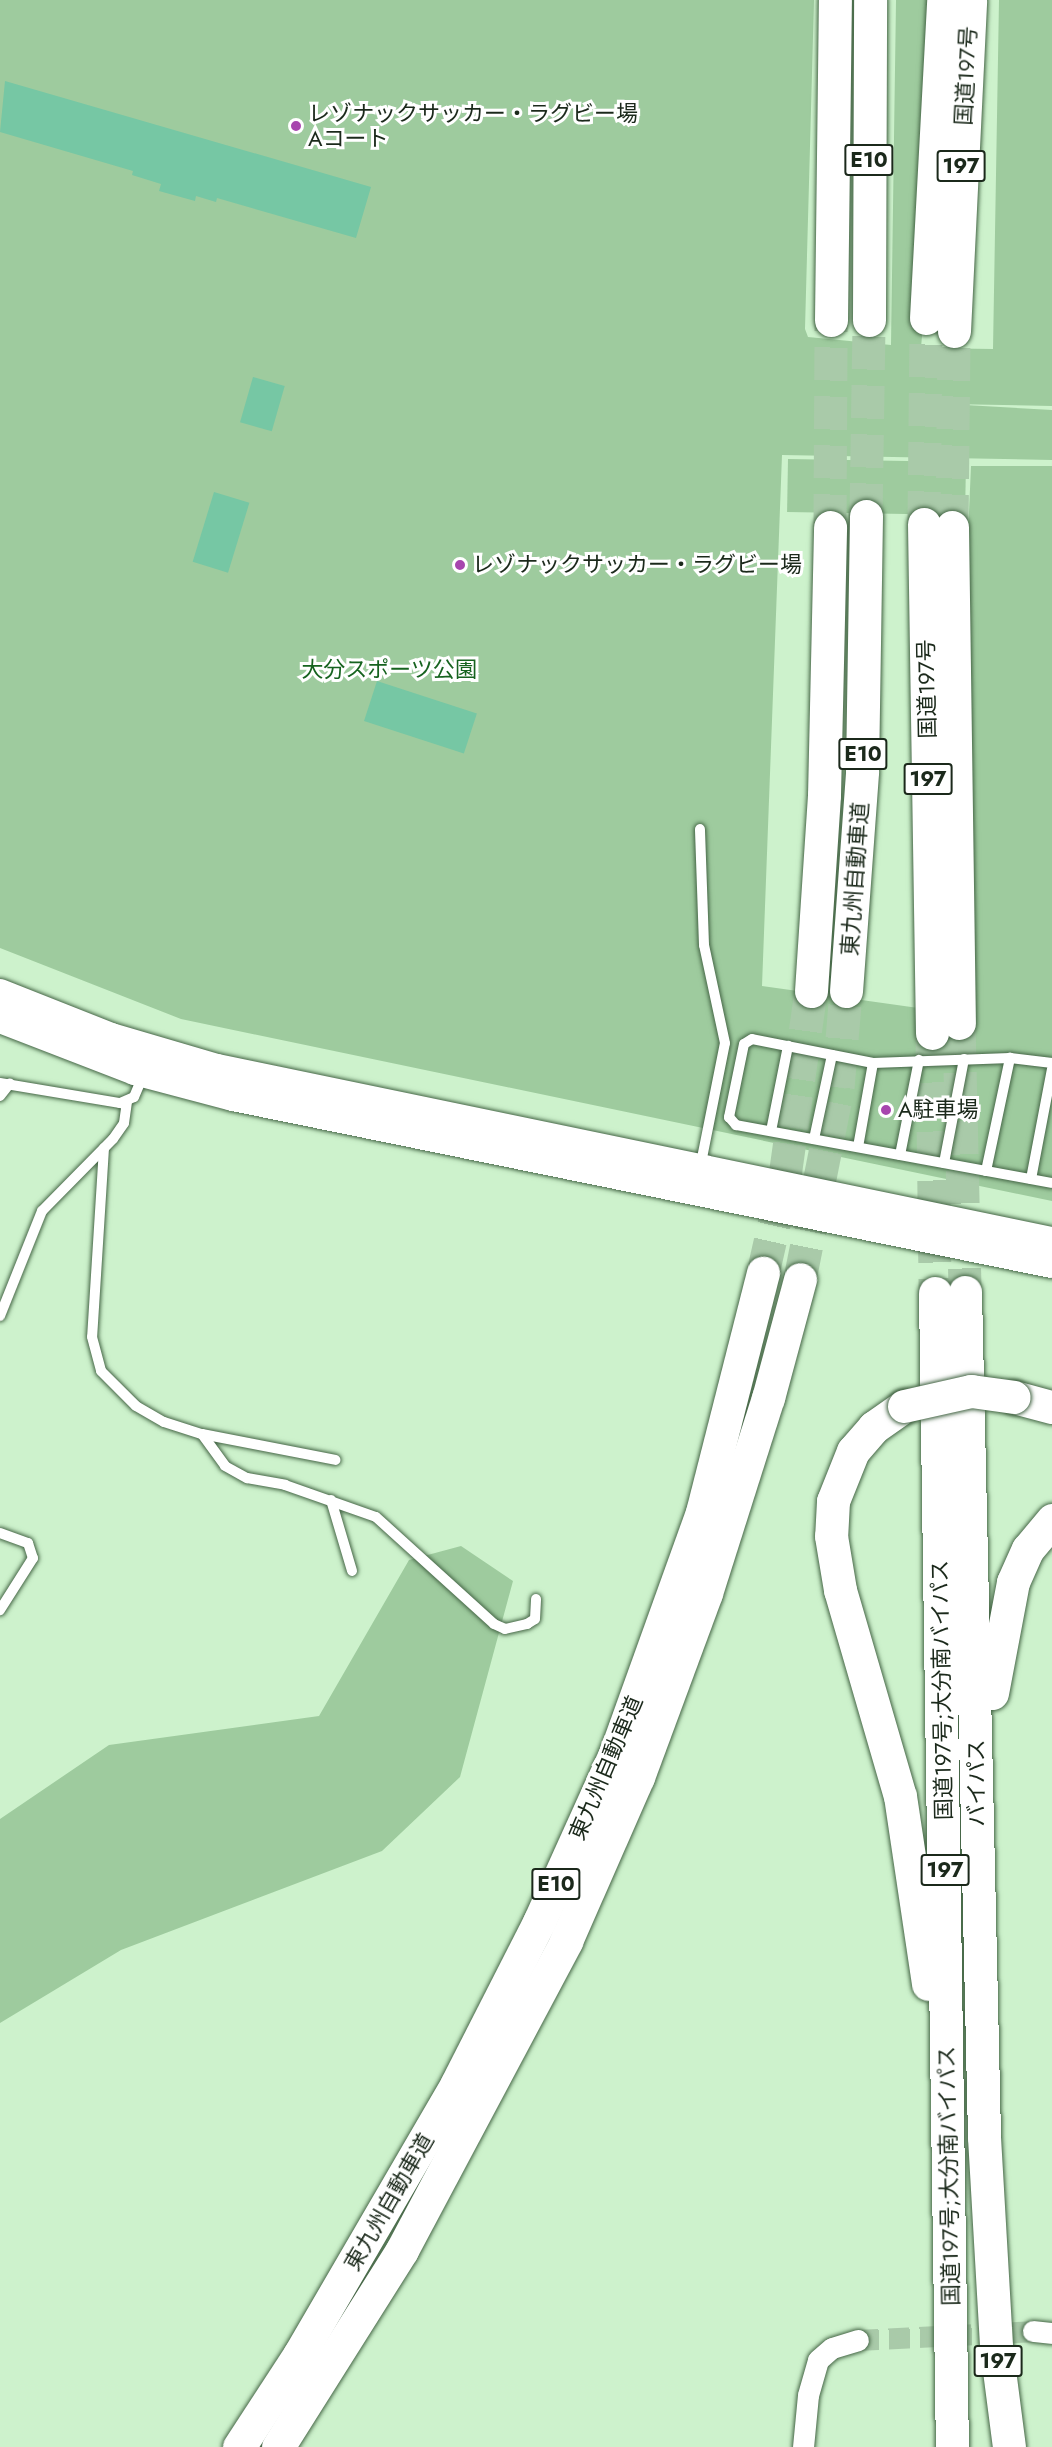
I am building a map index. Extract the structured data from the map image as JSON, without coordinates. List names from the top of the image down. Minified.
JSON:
{"streets":{"highway":["国道197号","E10","197","東九州自動車道","国道197号;大分南バイパス","バイパス"]},"crossings":[["国道197号;大分南バイパス","バイパス"]],"parks":["大分スポーツ公園"],"places":["レゾナックサッカー・ラグビー場 Aコート","レゾナックサッカー・ラグビー場","A駐車場"]}
